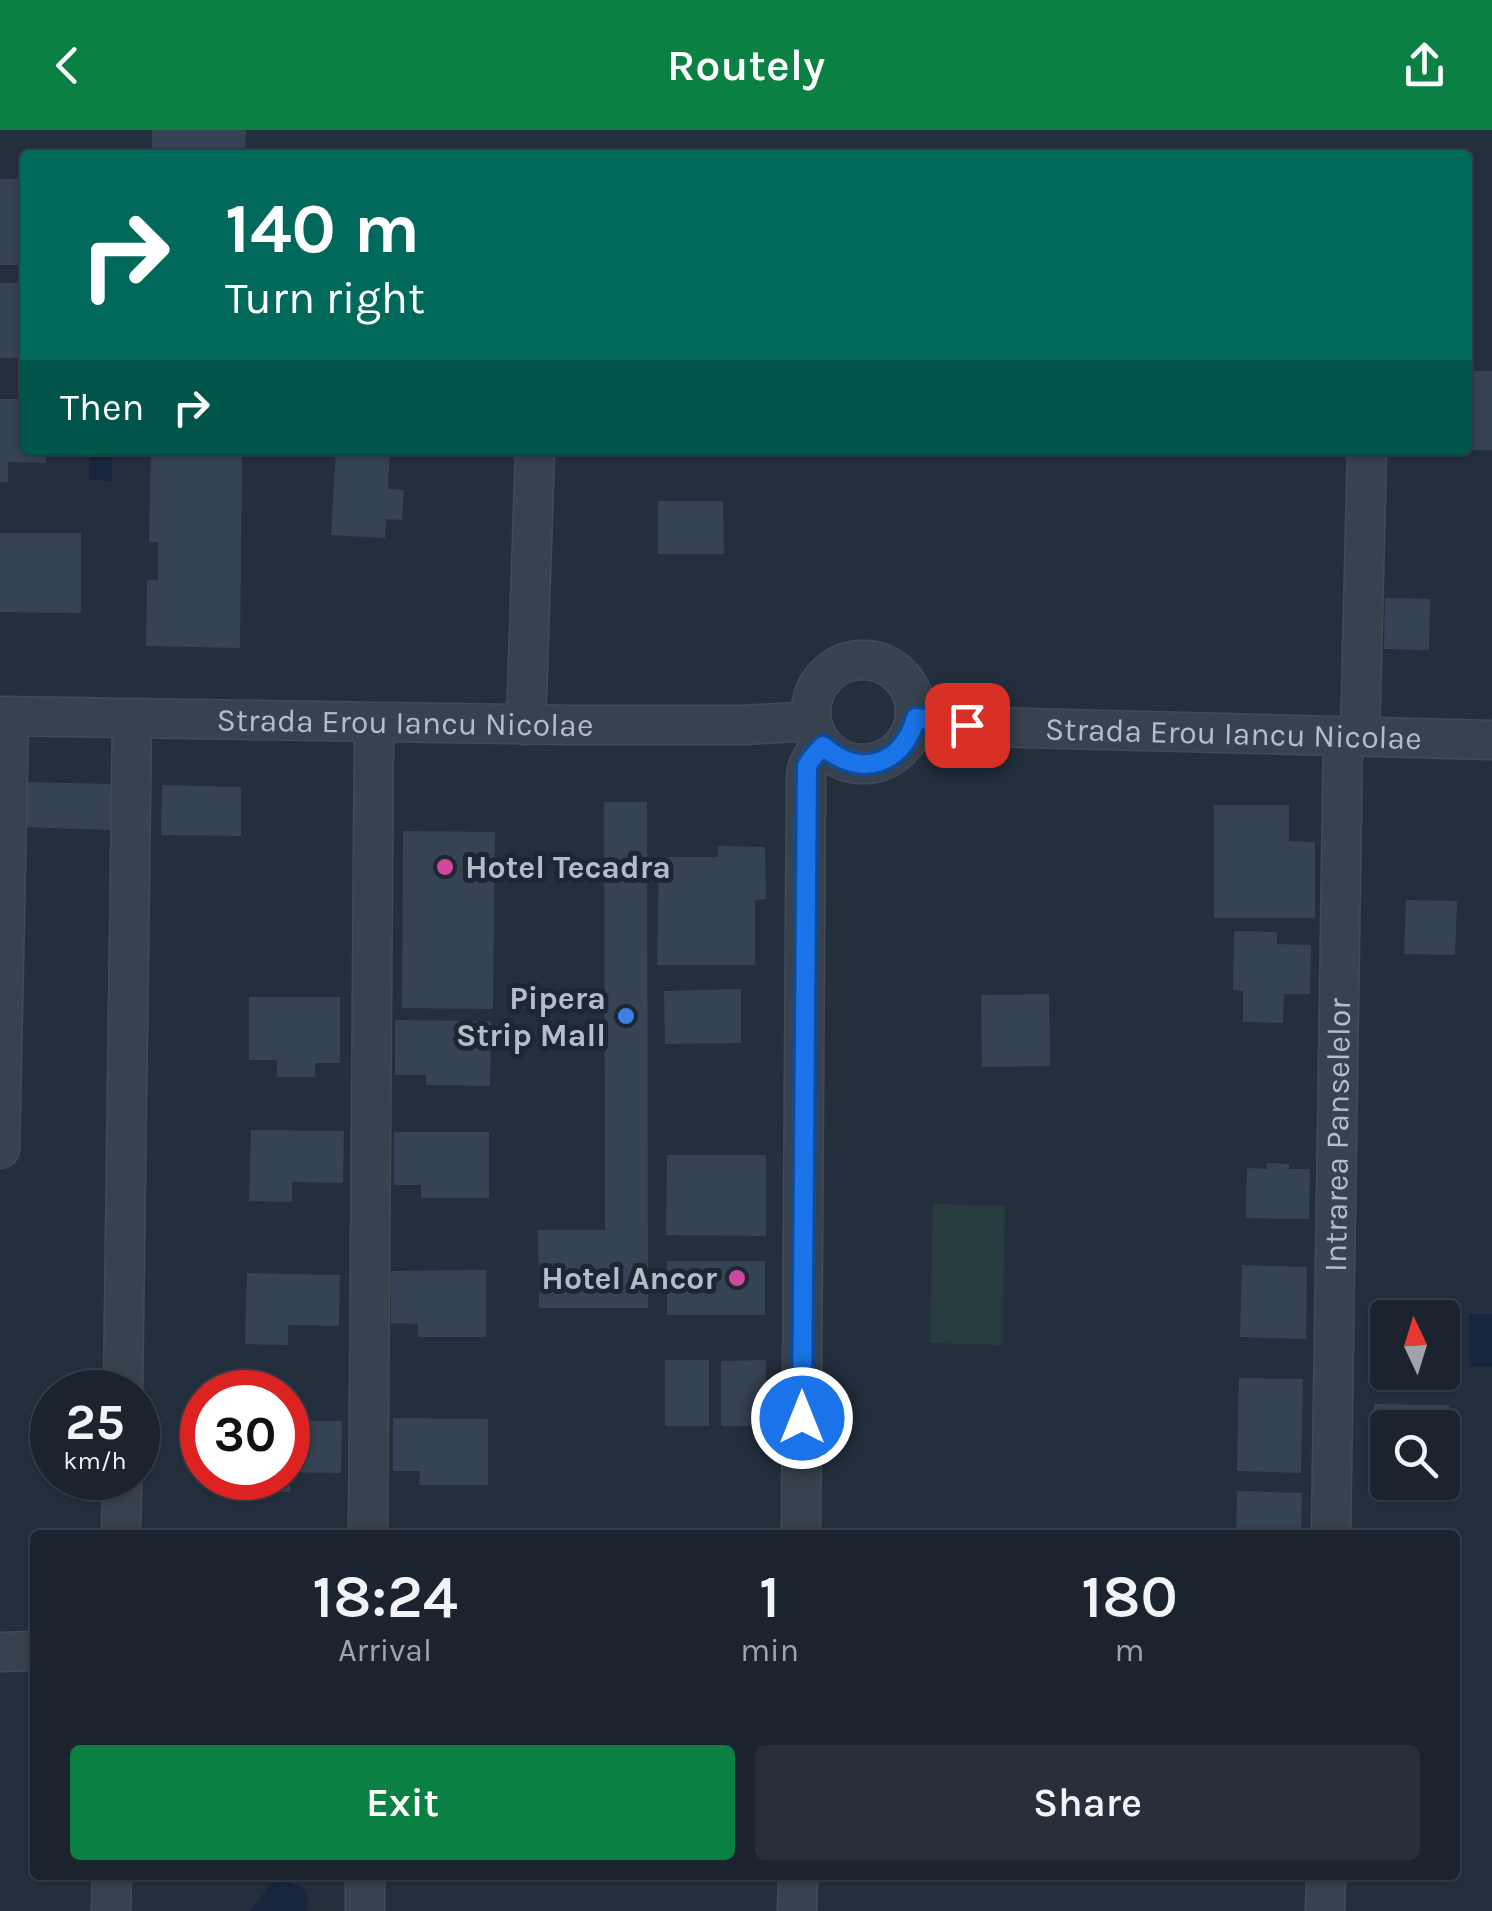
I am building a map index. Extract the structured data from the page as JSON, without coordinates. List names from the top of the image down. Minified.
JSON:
{"streets":{"street":["Strada Erou Iancu Nicolae","Intrarea Panselelor"]},"crossings":[["Strada Erou Iancu Nicolae","Intrarea Panselelor"]],"places":["Hotel Tecadra","Pipera Strip Mall","Hotel Ancor"],"north":"top","page":{"header":"Routely","turn":["140 m","Turn right"],"then":"Then","speed":"25 km/h","limit":"30","eta":["18:24","Arrival","1","min","180","m"],"buttons":["Exit","Share"]}}
